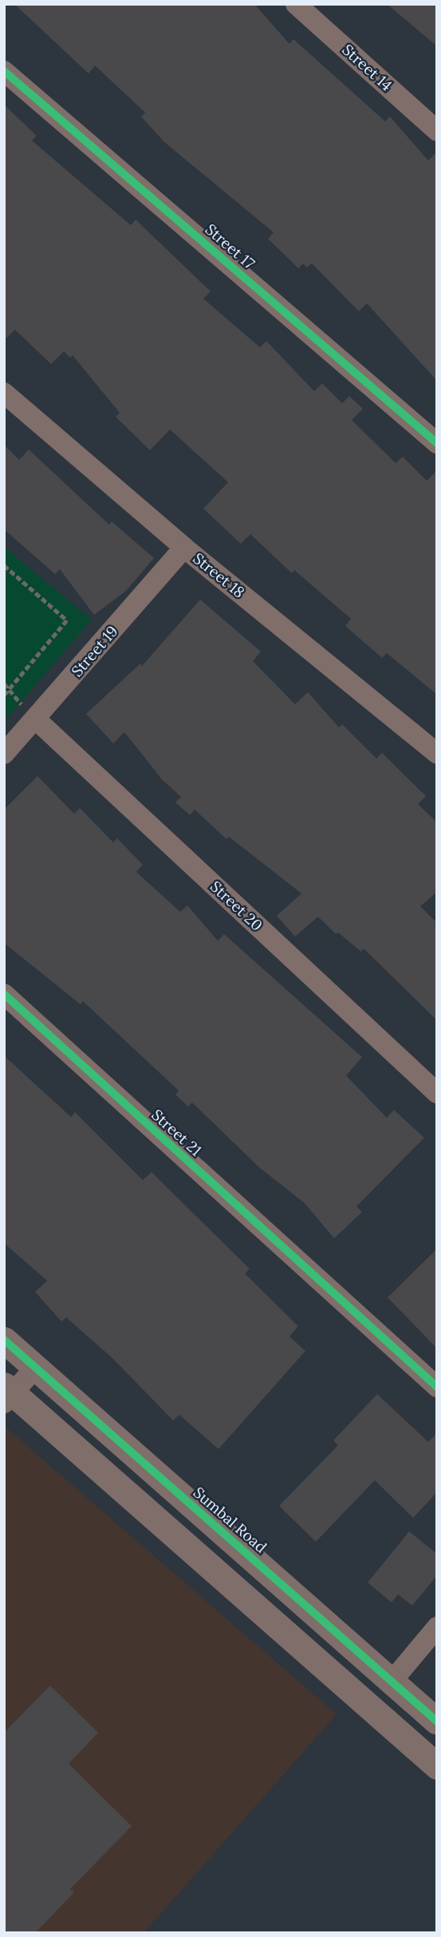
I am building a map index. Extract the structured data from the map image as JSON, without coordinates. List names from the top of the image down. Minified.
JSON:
{"streets":{"street":["Street 14","Street 17","Street 18","Street 19","Street 20","Street 21","Sumbal Road"]},"crossings":[["Street 18","Street 19"],["Street 19","Street 20"]]}
